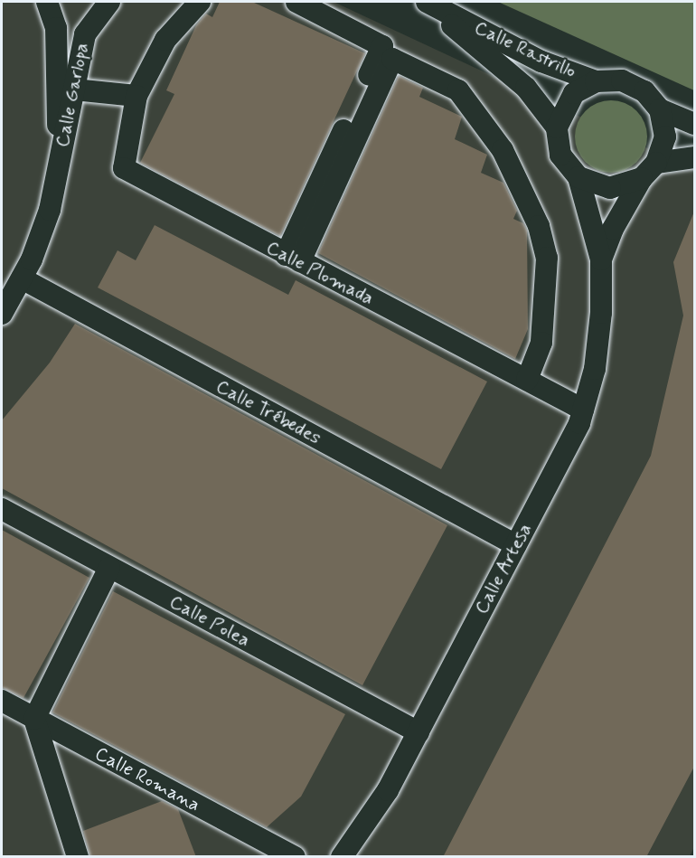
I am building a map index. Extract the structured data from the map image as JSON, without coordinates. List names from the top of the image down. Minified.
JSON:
{"streets":{"street":["Calle Rastrillo","Calle Garlopa","Calle Plomada","Calle Trébedes","Calle Artesa","Calle Polea","Calle Romana"]},"crossings":[["Calle Rastrillo","Calle Artesa"],["Calle Garlopa","Calle Trébedes"],["Calle Plomada","Calle Artesa"],["Calle Trébedes","Calle Artesa"],["Calle Artesa","Calle Polea"]]}
